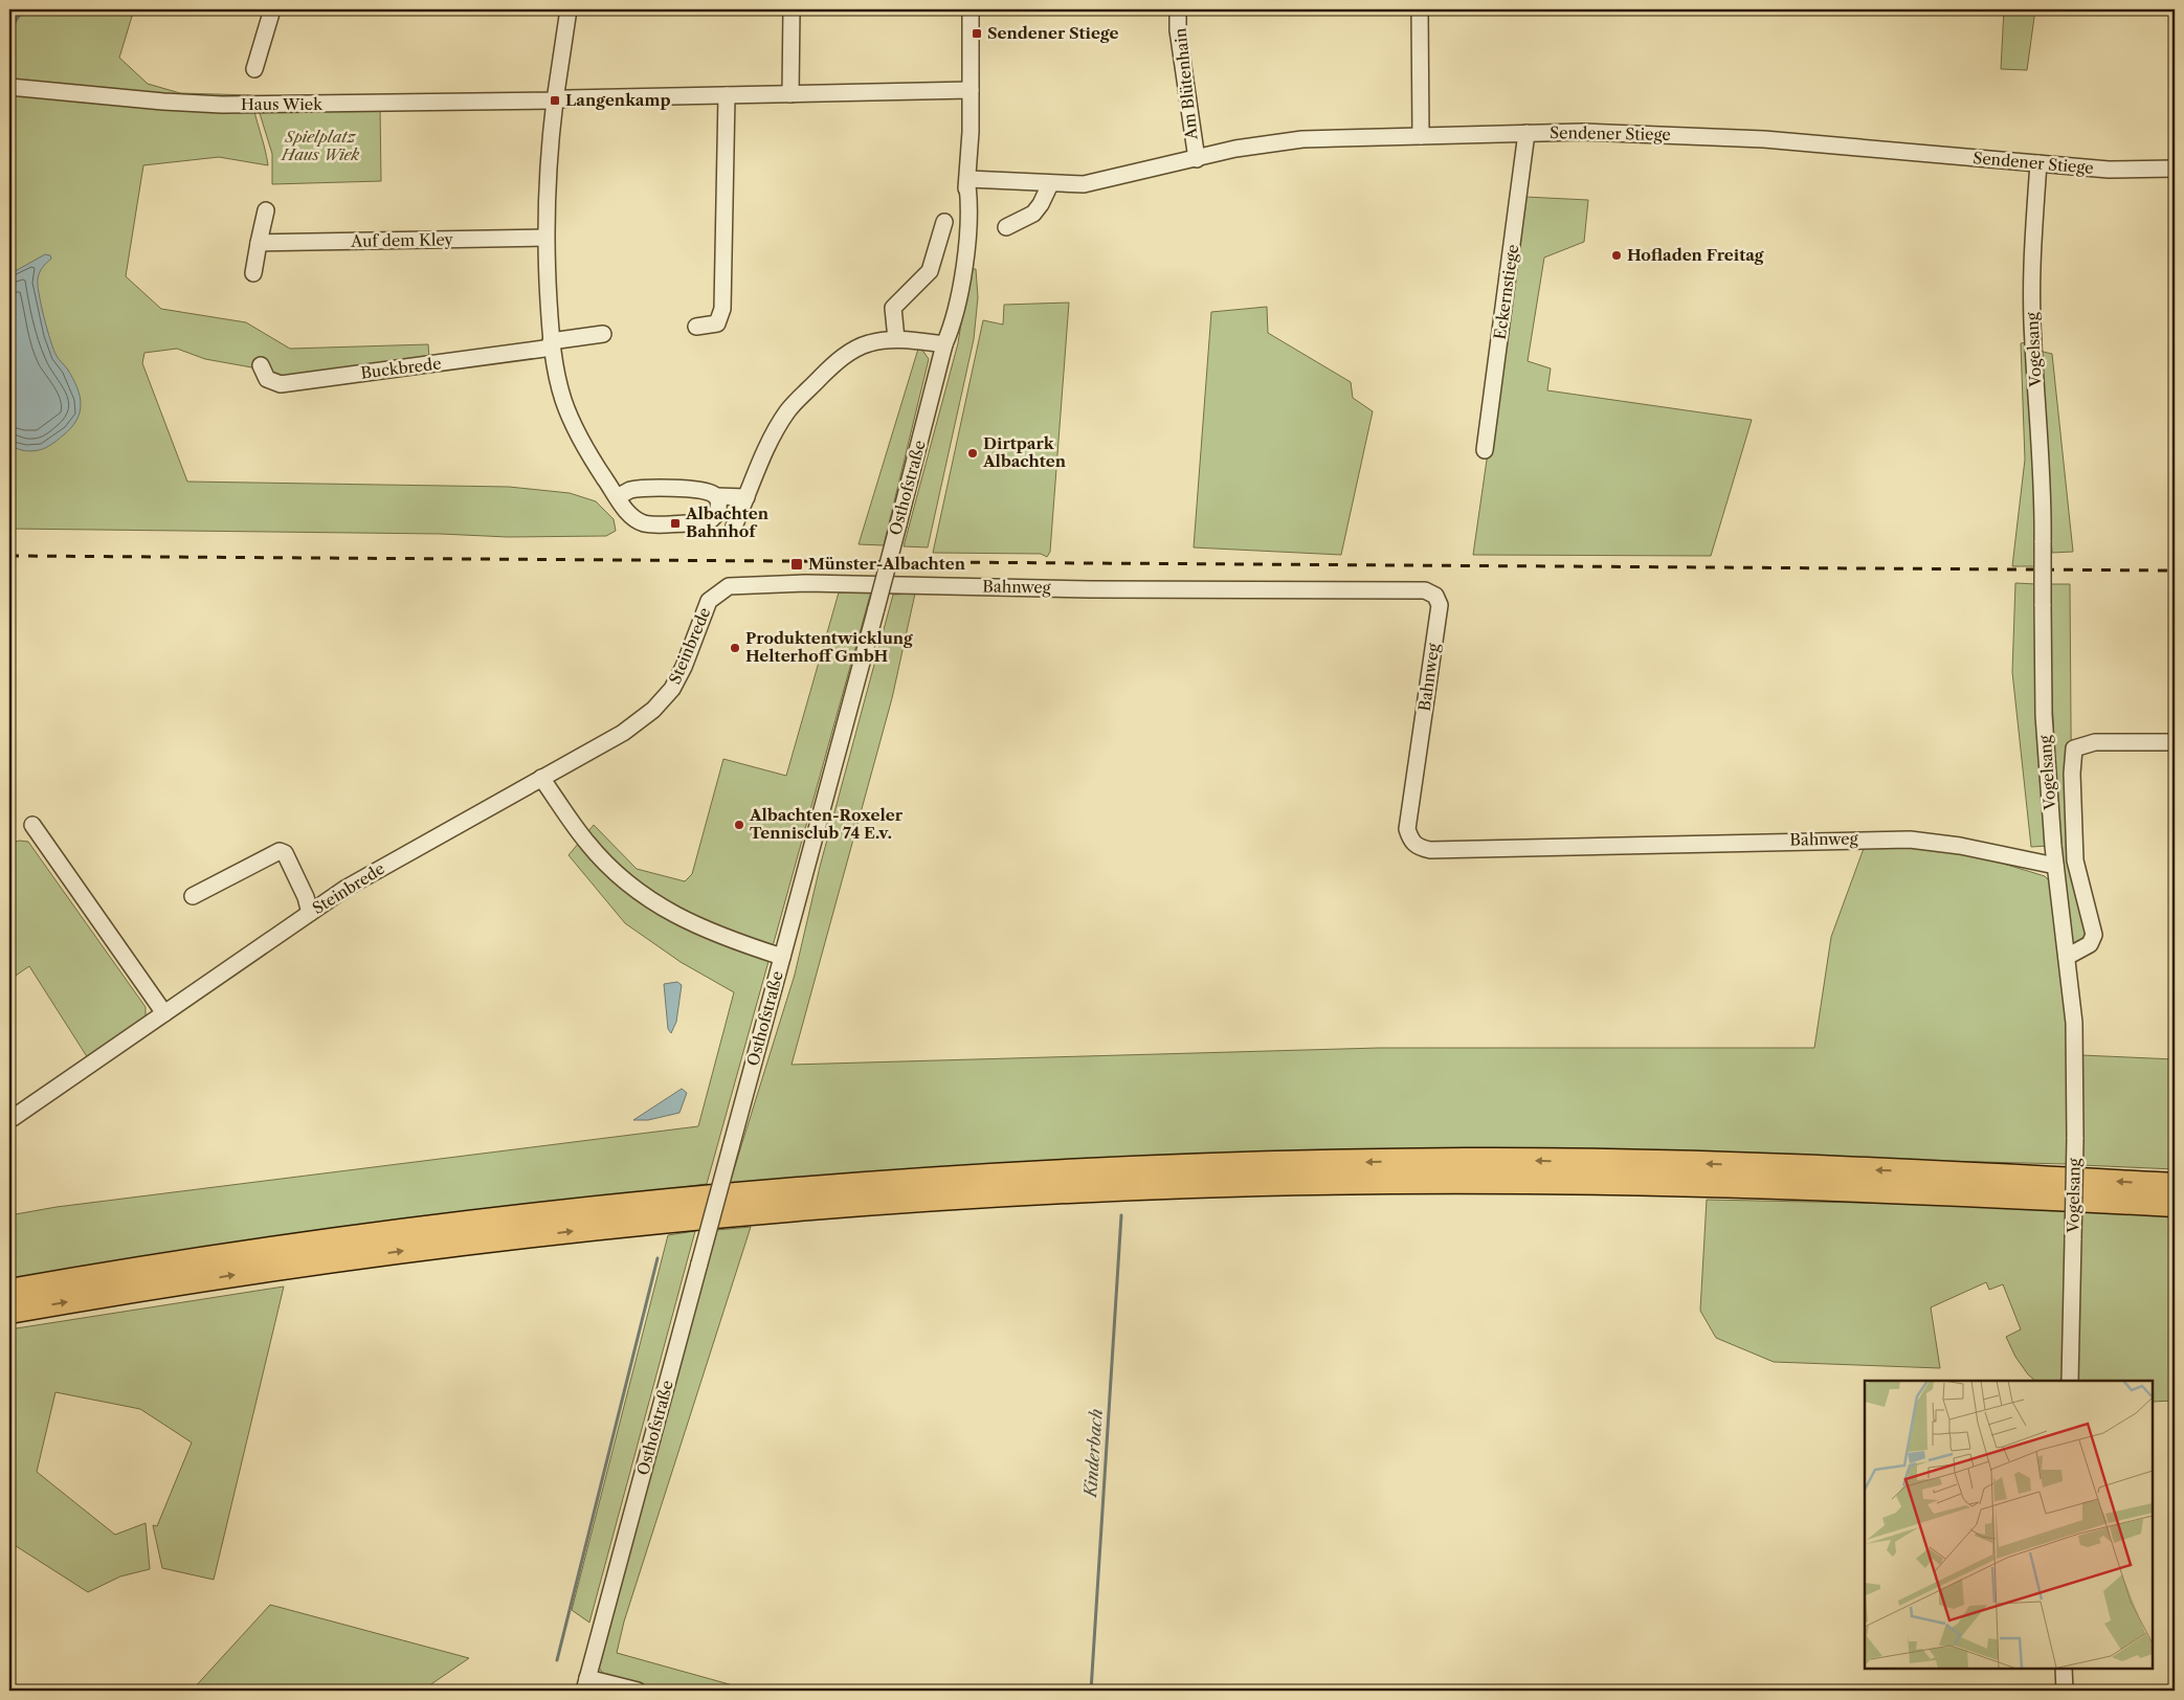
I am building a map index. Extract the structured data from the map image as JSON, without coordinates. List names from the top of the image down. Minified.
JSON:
{"streets":{"street":["Am Blütenhain","Haus Wiek","Sendener Stiege","Auf dem Kley","Eckernstiege","Vogelsang","Buckbrede","Osthofstraße","Bahnweg","Steinbrede"]},"crossings":[["Am Blütenhain","Sendener Stiege"],["Sendener Stiege","Eckernstiege"],["Sendener Stiege","Vogelsang"],["Sendener Stiege","Osthofstraße"],["Vogelsang","Bahnweg"],["Bahnweg","Steinbrede"]],"water":["Kinderbach"],"parks":["Spielplatz Haus Wiek"],"places":{"transit":["Sendener Stiege","Langenkamp","Albachten Bahnhof","Münster-Albachten"],"other":["Hofladen Freitag","Dirtpark Albachten","Produktentwicklung Helterhoff GmbH","Albachten-Roxeler Tennisclub 74 E.v."]}}
